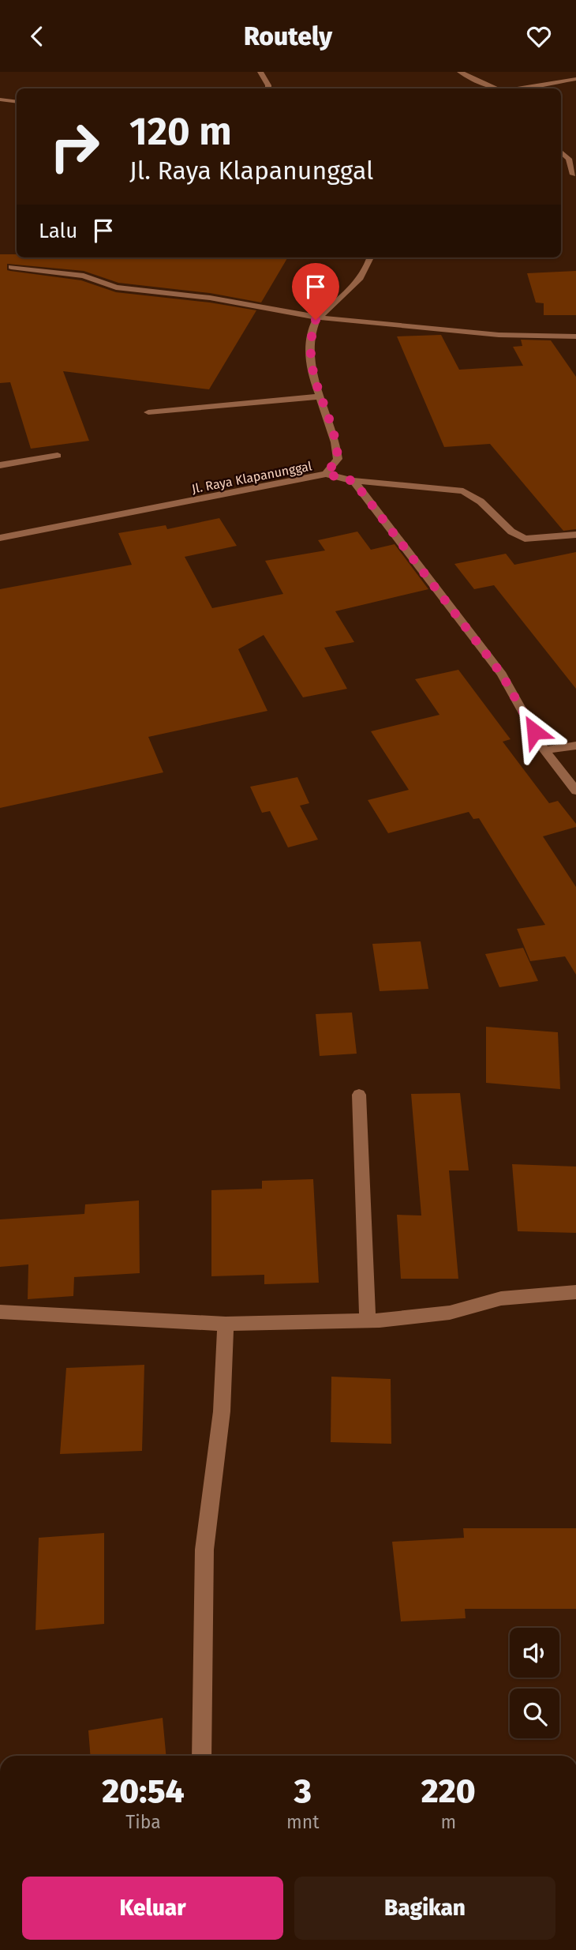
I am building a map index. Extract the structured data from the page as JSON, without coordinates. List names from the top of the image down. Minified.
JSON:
{"streets":{"street":["Jl. Raya Klapanunggal"]},"page":{"header":"Routely","turn":["120 m","Jl. Raya Klapanunggal"],"then":"Lalu","eta":["20:54","Tiba","3","mnt","220","m"],"buttons":["Keluar","Bagikan"]}}
